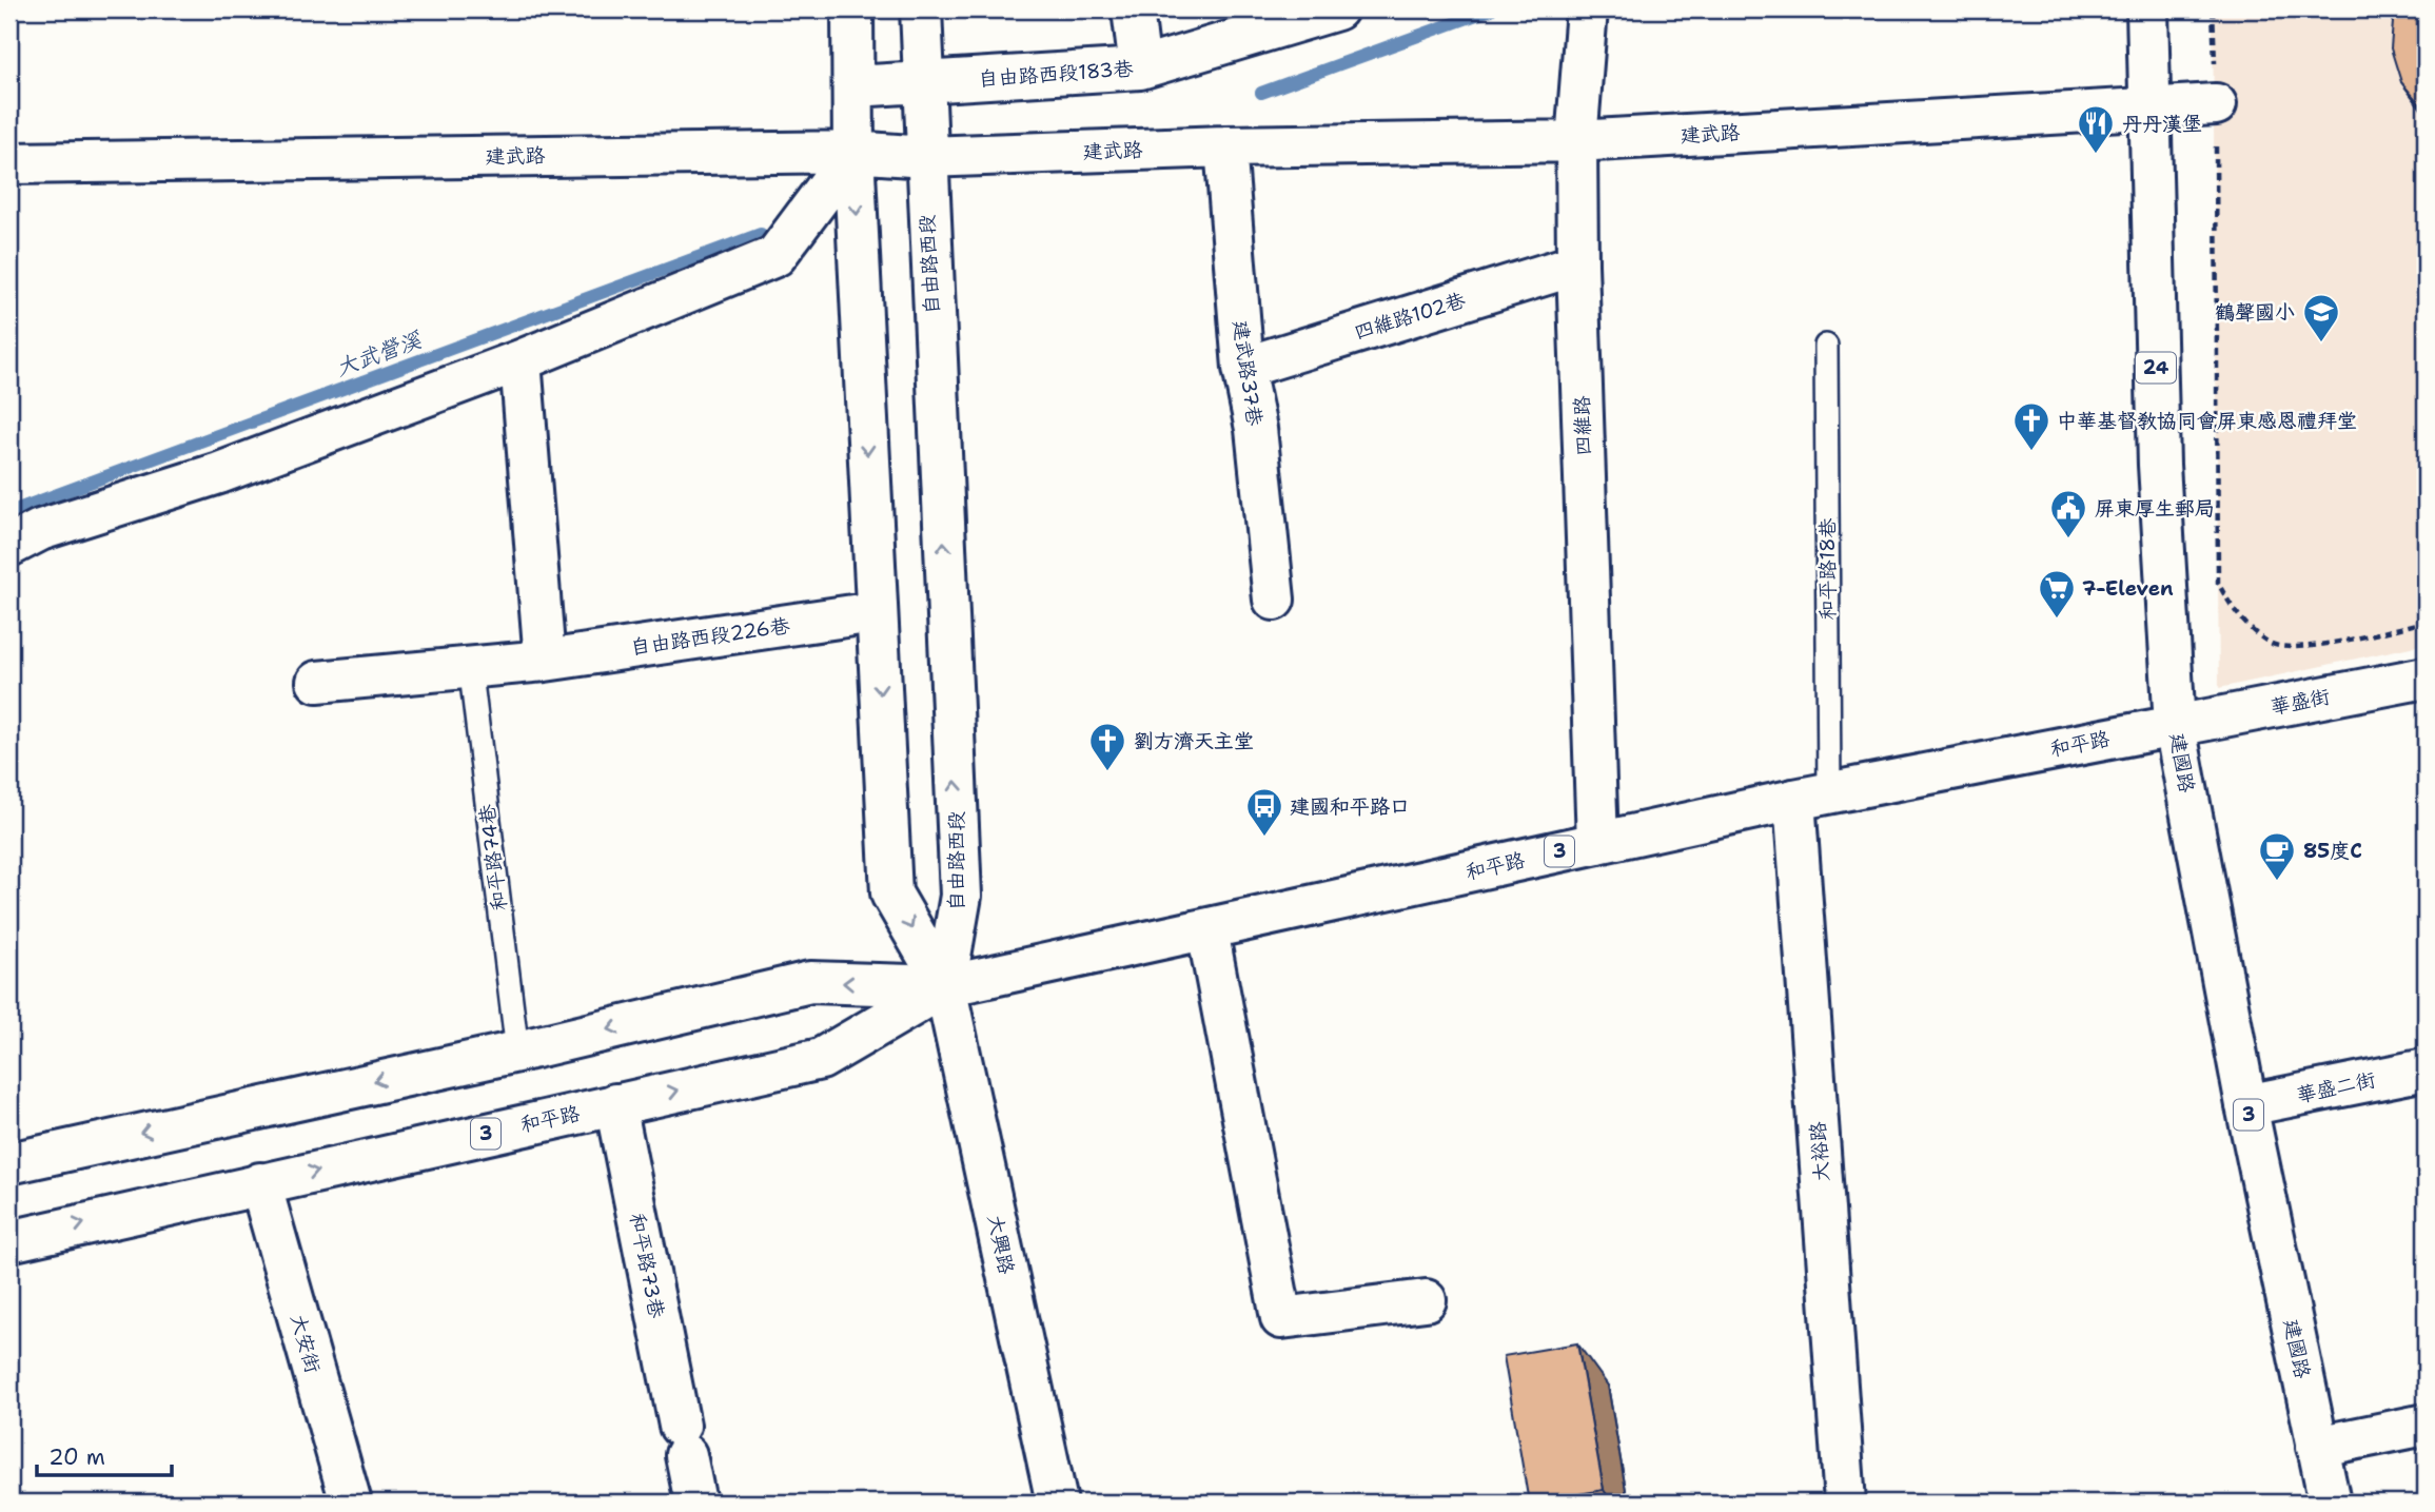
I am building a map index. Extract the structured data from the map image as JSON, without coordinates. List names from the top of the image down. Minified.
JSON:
{"streets":{"street":["自由路西段183巷","建武路","自由路西段","四維路102巷","24","建武路37巷","四維路","自由路西段226巷","華盛街","和平路","建國路","3","華盛二街","大裕路","大興路","和平路73巷","大安街"],"lane":["和平路18巷","和平路74巷"]},"crossings":[["自由路西段183巷","自由路西段"],["建武路","自由路西段"],["建武路","建武路37巷"],["建武路","四維路"],["建武路","建國路"],["自由路西段","和平路"],["自由路西段","大興路"],["四維路102巷","建武路37巷"],["四維路102巷","四維路"],["四維路","和平路"],["和平路18巷","和平路"],["和平路18巷","大裕路"],["自由路西段226巷","和平路74巷"],["華盛街","和平路"],["華盛街","建國路"],["和平路","建國路"],["和平路","和平路74巷"],["和平路","大裕路"],["和平路","大興路"],["和平路","和平路73巷"],["和平路","大安街"],["建國路","華盛二街"]],"water":["大武營溪"],"places":{"restaurant":["丹丹漢堡"],"school or university":["鶴聲國小"],"church":["中華基督教協同會屏東感恩禮拜堂","劉方濟天主堂"],"public building":["屏東厚生郵局"],"supermarket":["7-Eleven"],"bus stop":["建國和平路口"],"cafe":["85度C"]},"scale_bar":"20 m"}
